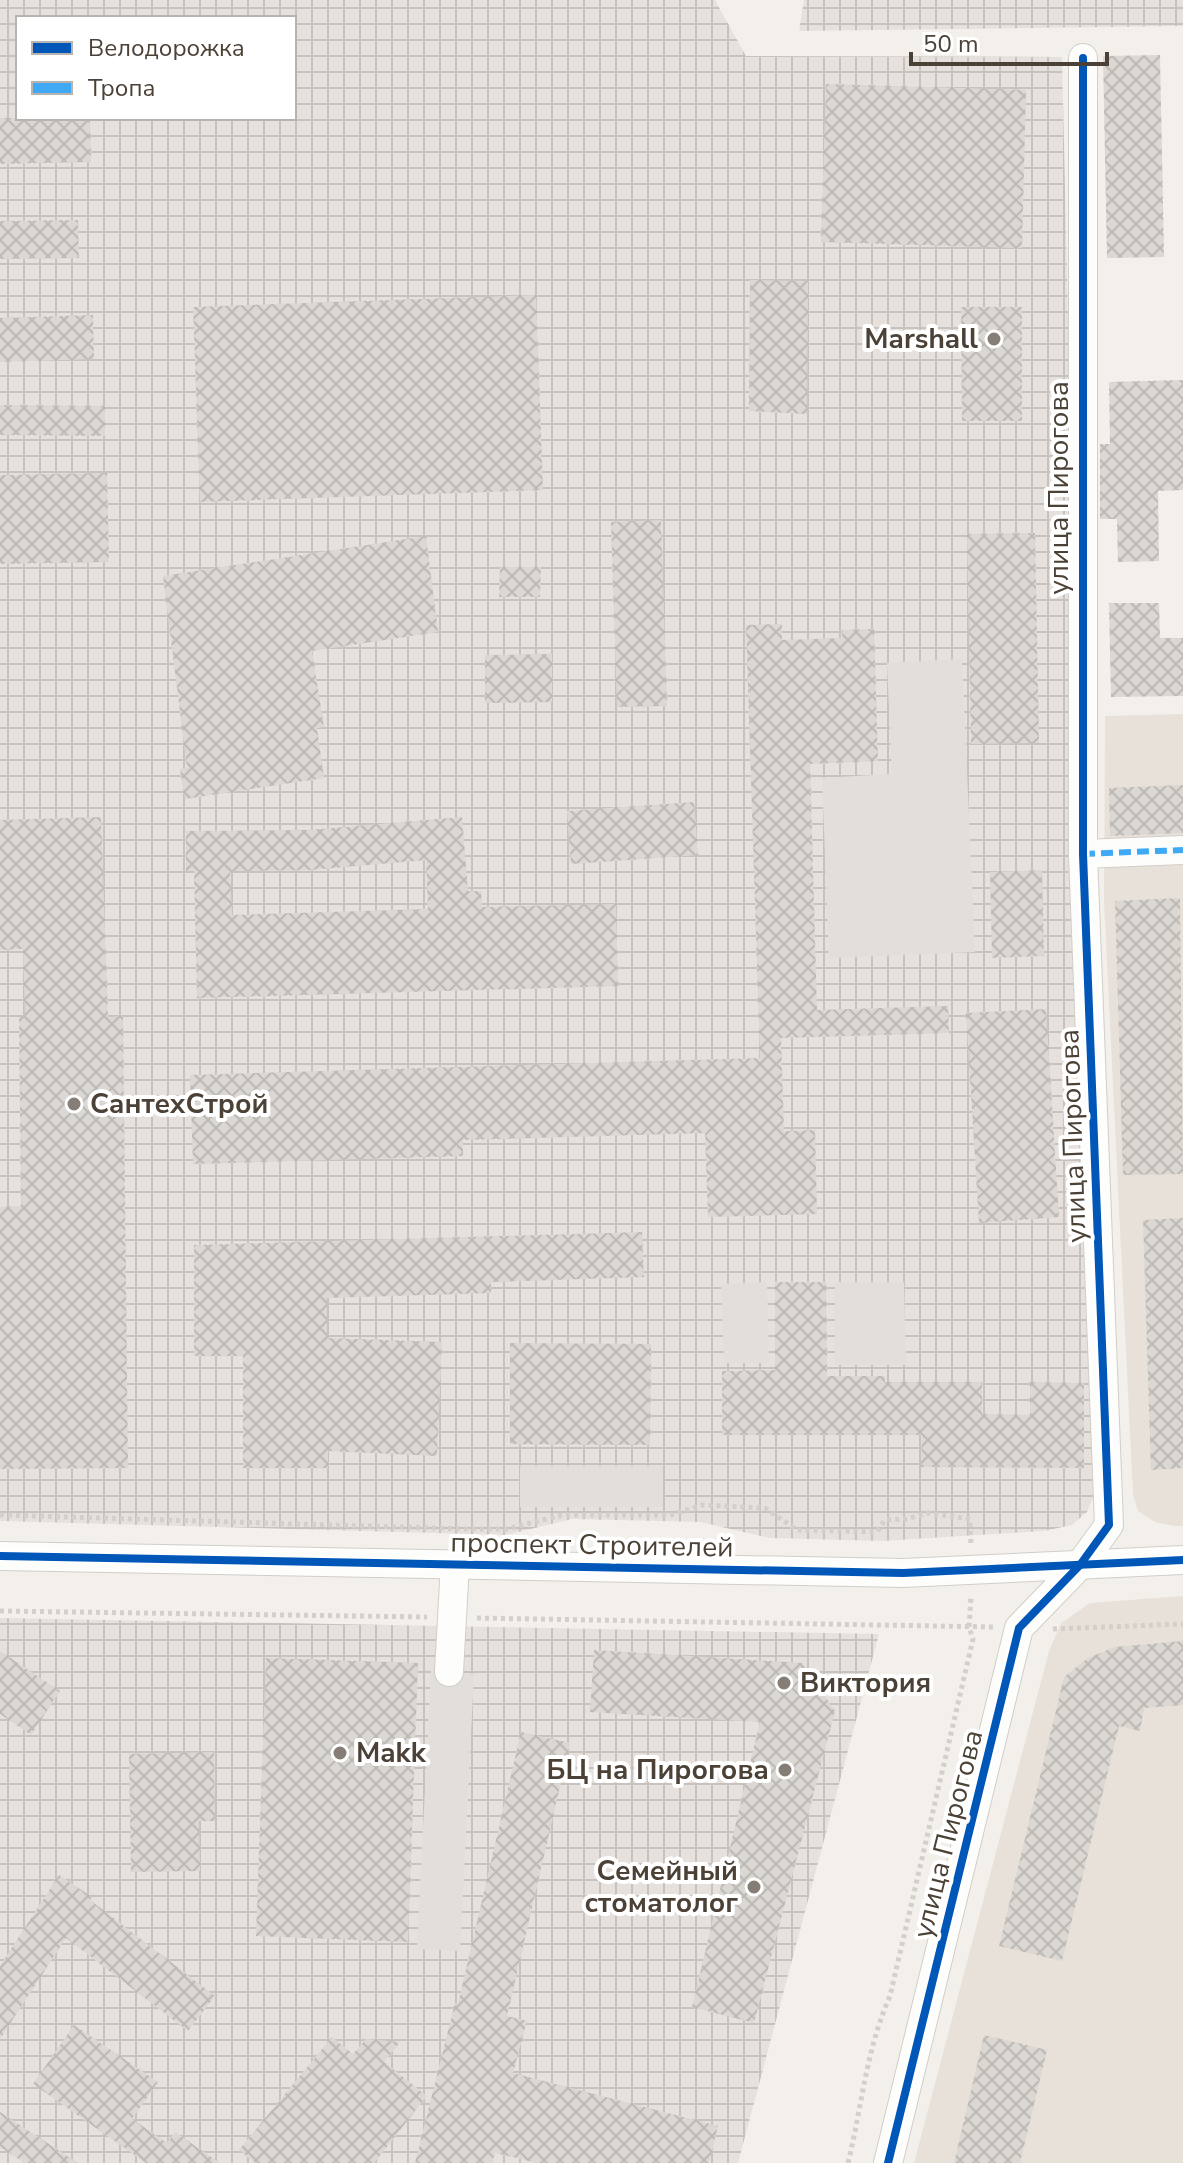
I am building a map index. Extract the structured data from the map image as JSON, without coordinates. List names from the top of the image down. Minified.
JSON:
{"streets":{"street":["улица Пирогова","проспект Строителей"]},"crossings":[["улица Пирогова","проспект Строителей"]],"places":["Marshall","СантехСтрой","Виктория","Makk","БЦ на Пирогова","Семейный стоматолог"],"legend":["Велодорожка","Тропа"],"scale_bar":"50 m"}
